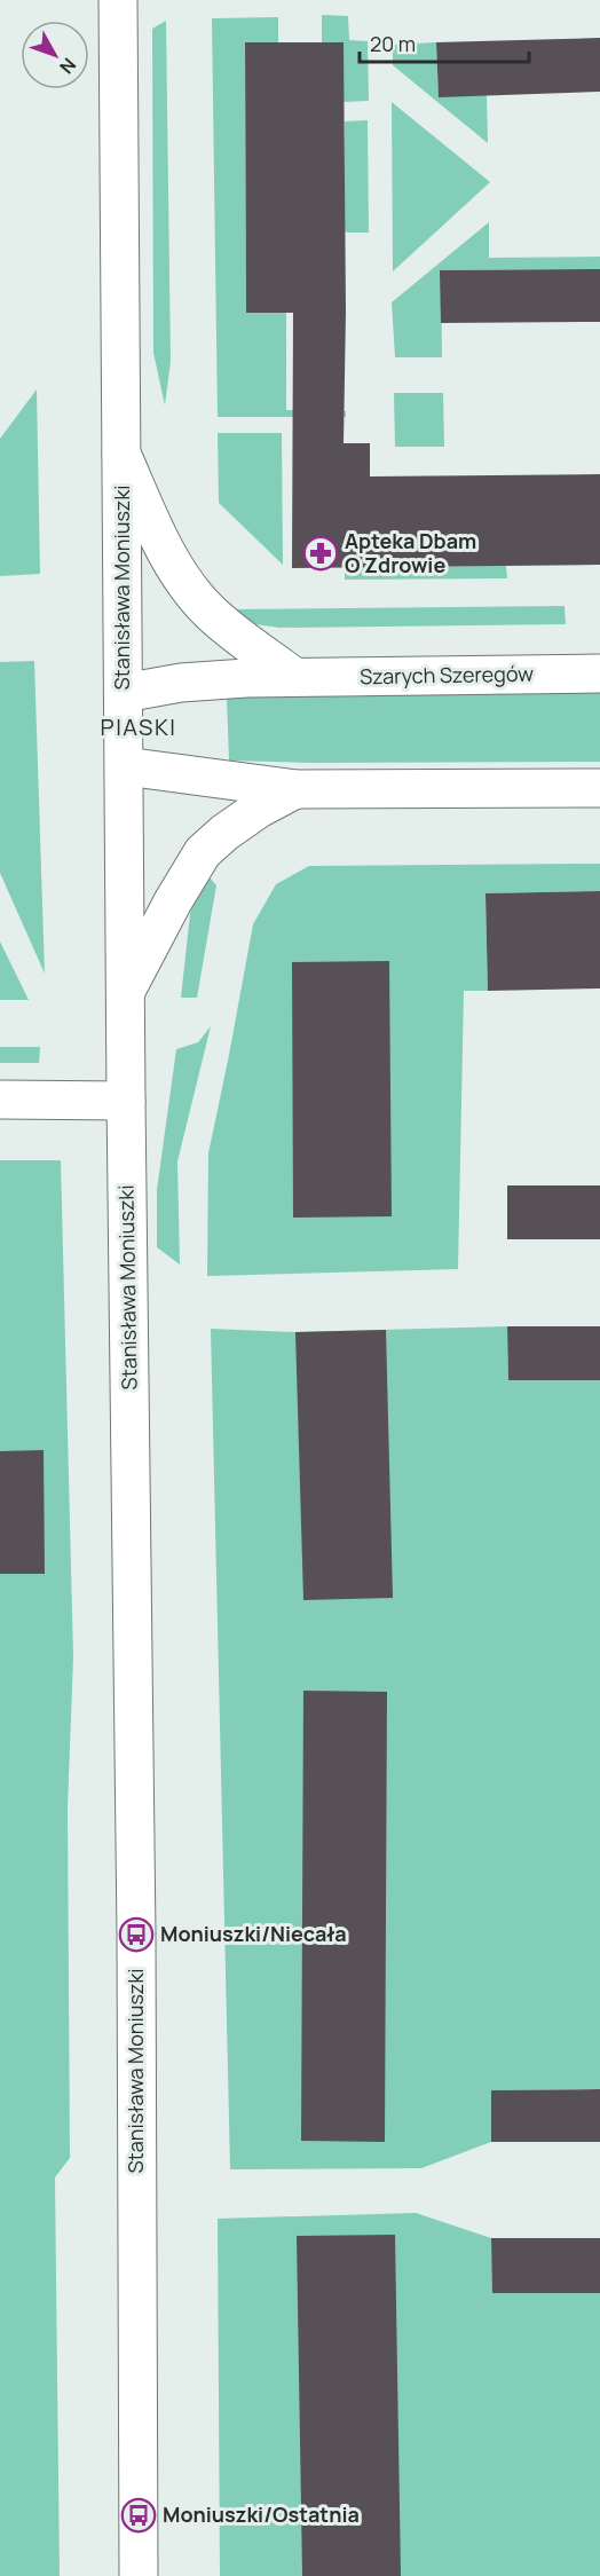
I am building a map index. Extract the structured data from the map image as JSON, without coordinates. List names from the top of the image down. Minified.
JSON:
{"streets":{"street":["Stanisława Moniuszki","Szarych Szeregów"]},"crossings":[["Stanisława Moniuszki","Szarych Szeregów"]],"districts":["PIASKI"],"places":{"pharmacy":["Apteka Dbam O Zdrowie"],"bus stop":["Moniuszki/Niecała","Moniuszki/Ostatnia"]},"scale_bar":"20 m","north":"bottom right"}
